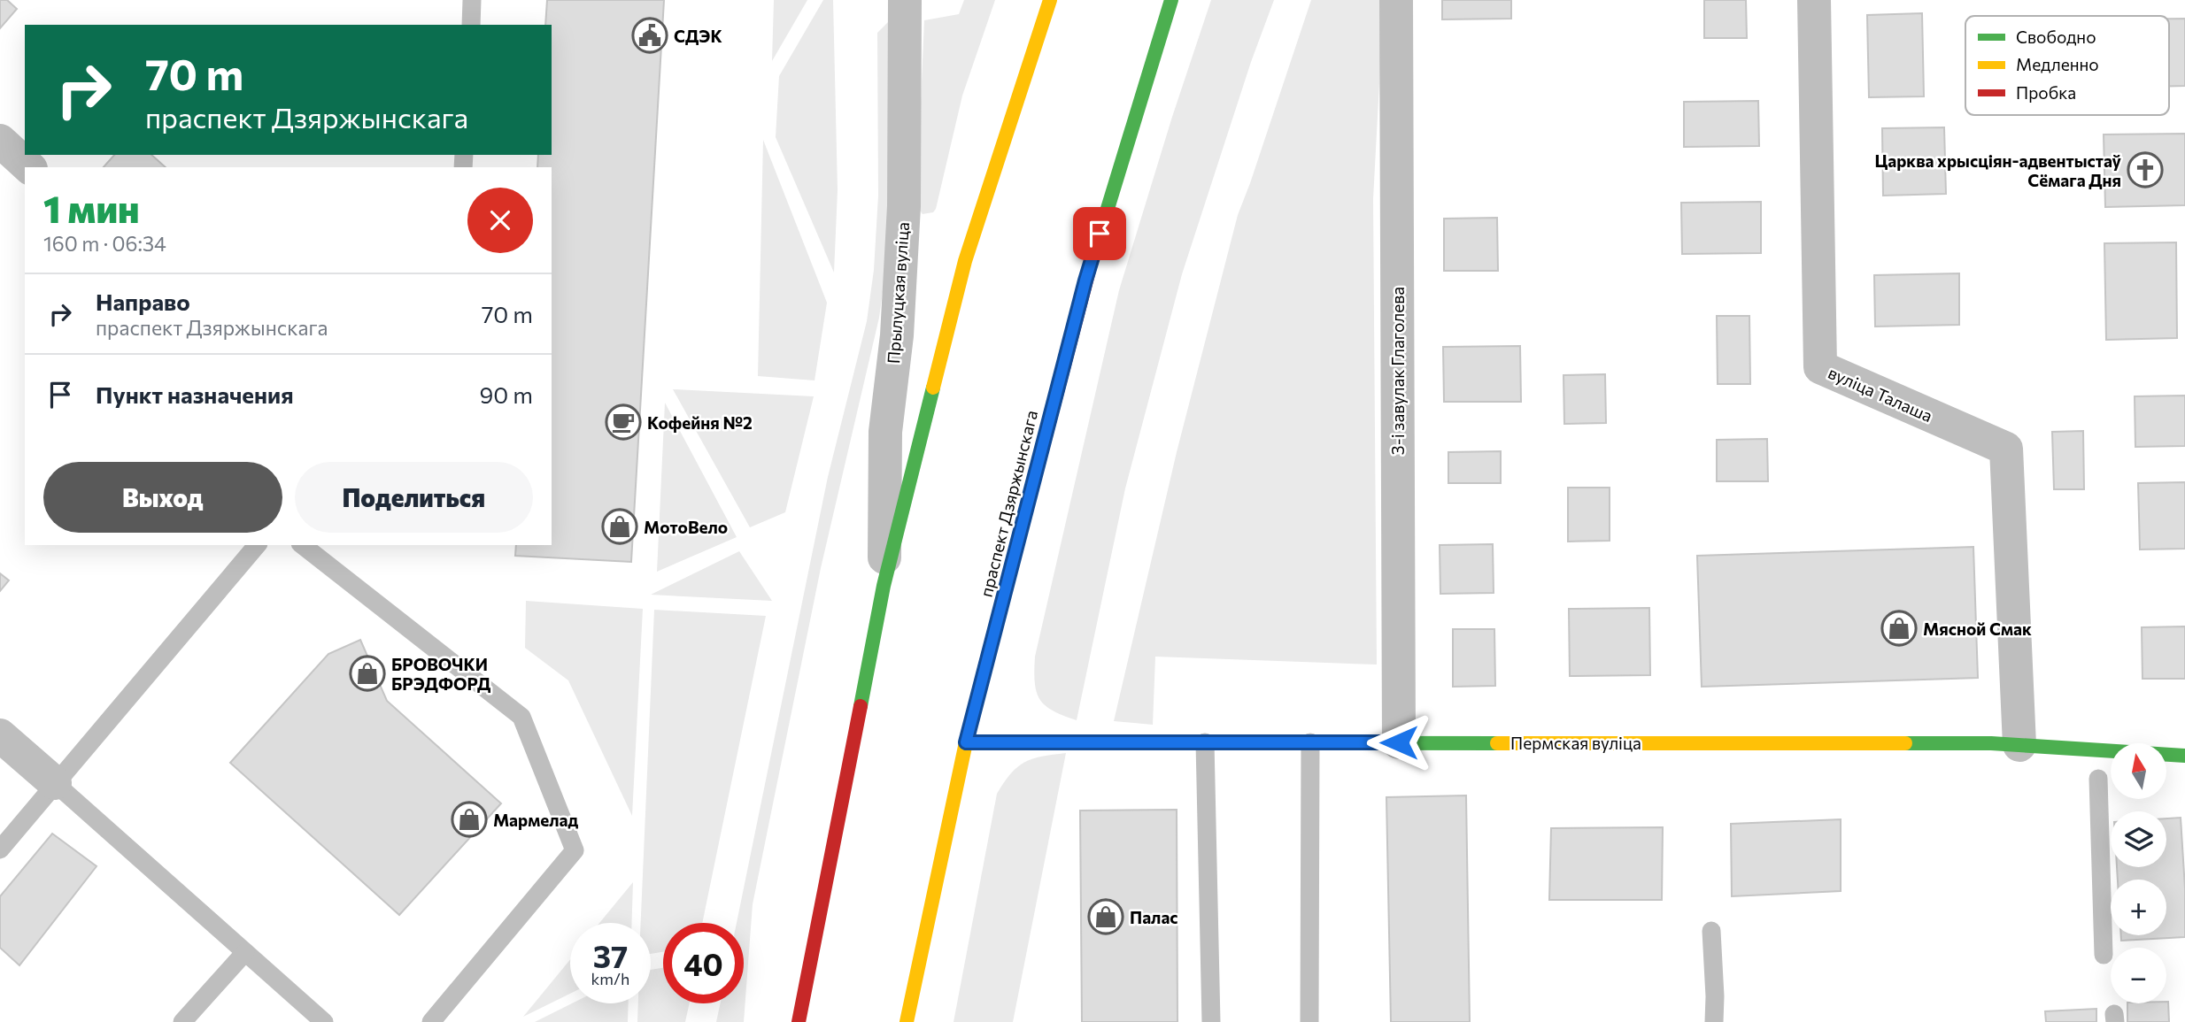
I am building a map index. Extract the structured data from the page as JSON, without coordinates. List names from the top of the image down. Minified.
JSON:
{"streets":{"main road":["праспект Дзяржынскага","Пермская вуліца"],"street":["Прылуцкая вуліца","3-і завулак Глаголева","вуліца Талаша"]},"crossings":[["3-і завулак Глаголева","Пермская вуліца"],["вуліца Талаша","Пермская вуліца"],["праспект Дзяржынскага","Пермская вуліца"]],"places":{"public building":["СДЭК"],"church":["Царква хрысціян-адвентыстаў Сёмага Дня"],"cafe":["Кофейня №2"],"shop":["МотоВело","Мясной Смак","БРОВОЧКИ БРЭДФОРД","Мармелад","Палас"]},"legend":["Свободно","Медленно","Пробка"],"north":"top","page":{"turn":["70 m","праспект Дзяржынскага"],"heading":["1 мин","160 m · 06:34"],"list":[{"name":"Направо","note":"праспект Дзяржынскага","value":"70 m"},{"name":"Пункт назначения","value":"90 m"}],"buttons":["Выход","Поделиться"],"map_buttons":["+","−"],"speed":"37 km/h","limit":"40"}}
